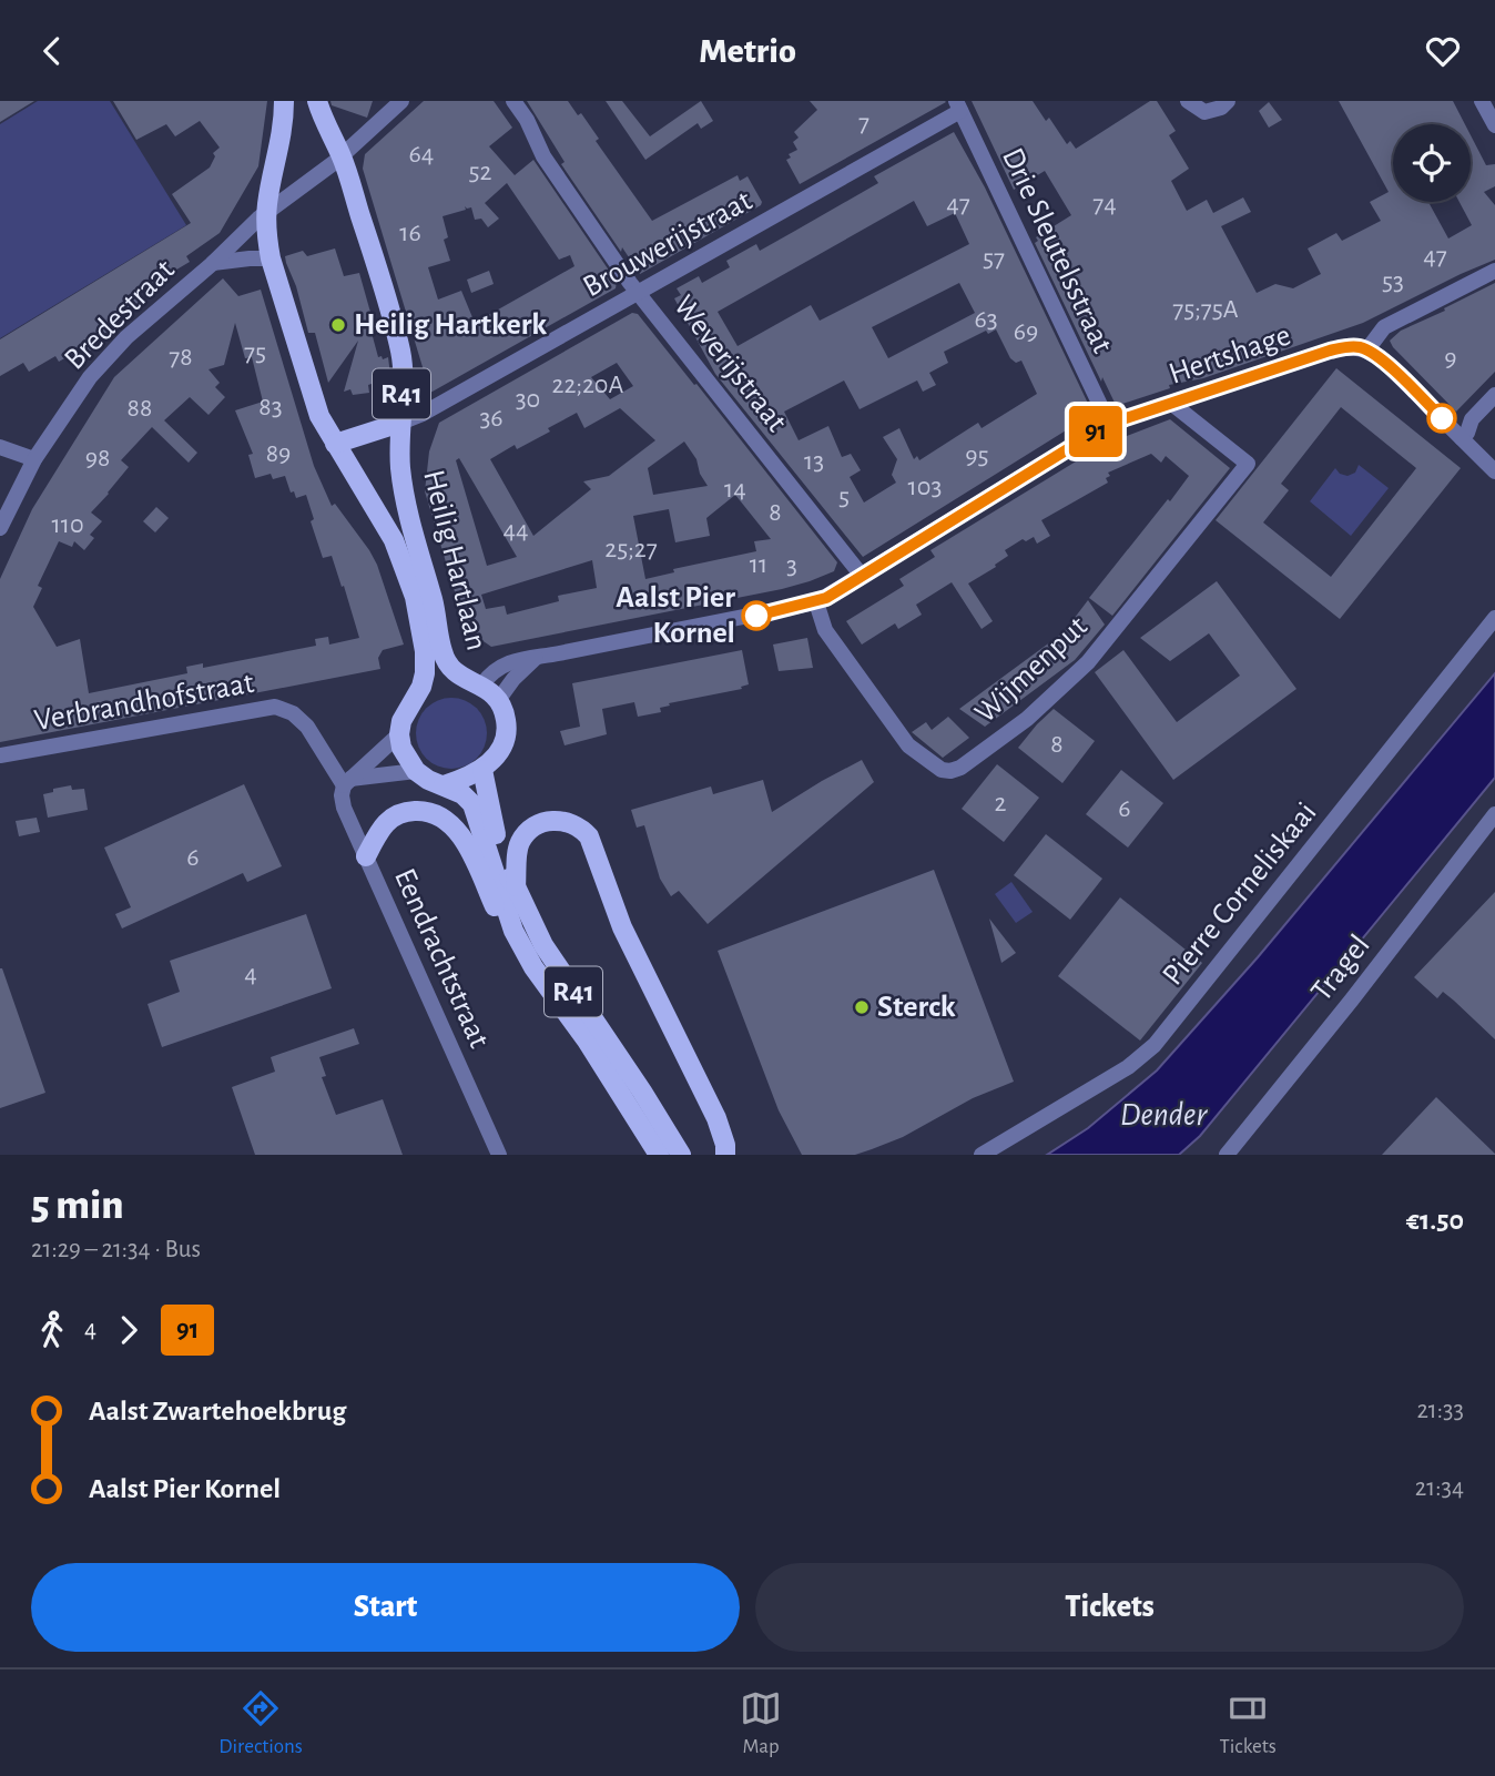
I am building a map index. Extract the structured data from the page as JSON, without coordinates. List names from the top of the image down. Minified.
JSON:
{"streets":{"main road":["R41","Heilig Hartlaan"],"street":["Brouwerijstraat","Drie Sleutelsstraat","Bredestraat","Hertshage","Weverijstraat","Wijmenput","Verbrandhofstraat","Pierre Corneliskaai","Eendrachtstraat","Tragel"]},"crossings":[["Brouwerijstraat","Drie Sleutelsstraat"],["Brouwerijstraat","Weverijstraat"],["Brouwerijstraat","R41"],["Brouwerijstraat","Heilig Hartlaan"],["Drie Sleutelsstraat","Hertshage"],["Bredestraat","Heilig Hartlaan"],["Hertshage","Weverijstraat"],["Hertshage","Wijmenput"],["R41","Heilig Hartlaan"],["Verbrandhofstraat","Eendrachtstraat"]],"water":["Dender"],"places":["Heilig Hartkerk","Aalst Pier Kornel","Sterck"],"lines":["bus line 91"],"house_numbers":["7","64","52","47","74","16","47","57","53","75;75A","63","69","75","78","9","22;20A","30","83","88","36","89","95","98","13","103","14","5","8","110","44","25;27","11","3","8","2","6","6","4"],"page":{"header":"Metrio","on_map":"91","heading":["5 min","21:29 – 21:34 · Bus","€1.50"],"legs":["4","91"],"list":[{"name":"Aalst Zwartehoekbrug","value":"21:33"},{"name":"Aalst Pier Kornel","value":"21:34"}],"buttons":["Start","Tickets"],"tabs":["Directions","Map","Tickets"]}}
